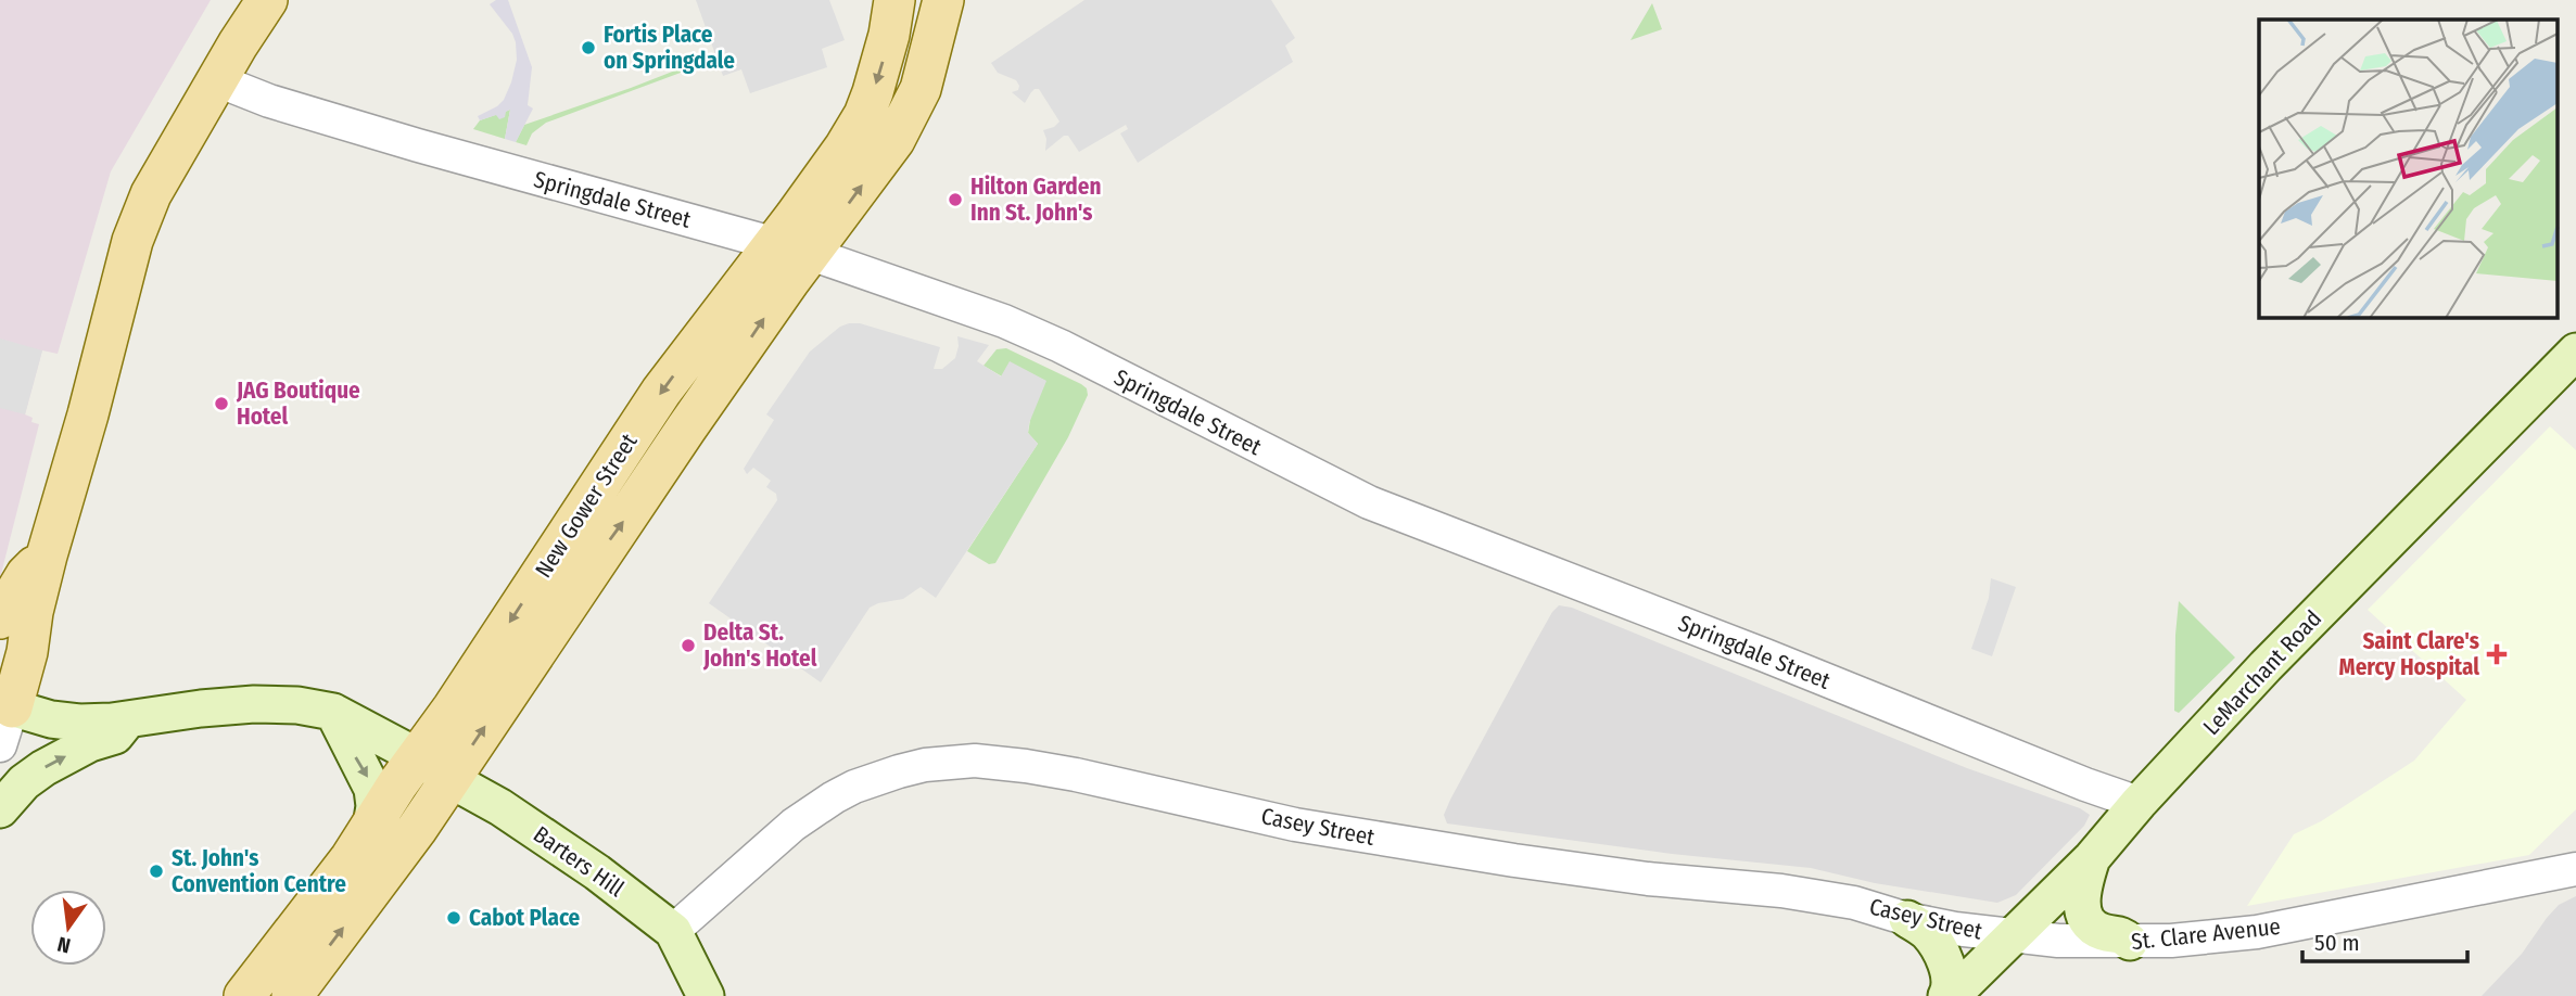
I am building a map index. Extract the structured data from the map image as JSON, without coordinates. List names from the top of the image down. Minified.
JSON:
{"streets":{"main road":["New Gower Street","LeMarchant Road","Barters Hill"],"street":["Springdale Street","Casey Street","St. Clare Avenue"]},"crossings":[["Springdale Street","New Gower Street"],["Springdale Street","LeMarchant Road"],["New Gower Street","Barters Hill"],["LeMarchant Road","Casey Street"],["LeMarchant Road","St. Clare Avenue"],["Casey Street","Barters Hill"],["Casey Street","St. Clare Avenue"]],"places":{"other":["Fortis Place on Springdale","Hilton Garden Inn St. John's","JAG Boutique Hotel","Delta St. John's Hotel","St. John's Convention Centre","Cabot Place"],"health":["Saint Clare's Mercy Hospital"]},"scale_bar":"50 m","north":"bottom"}
